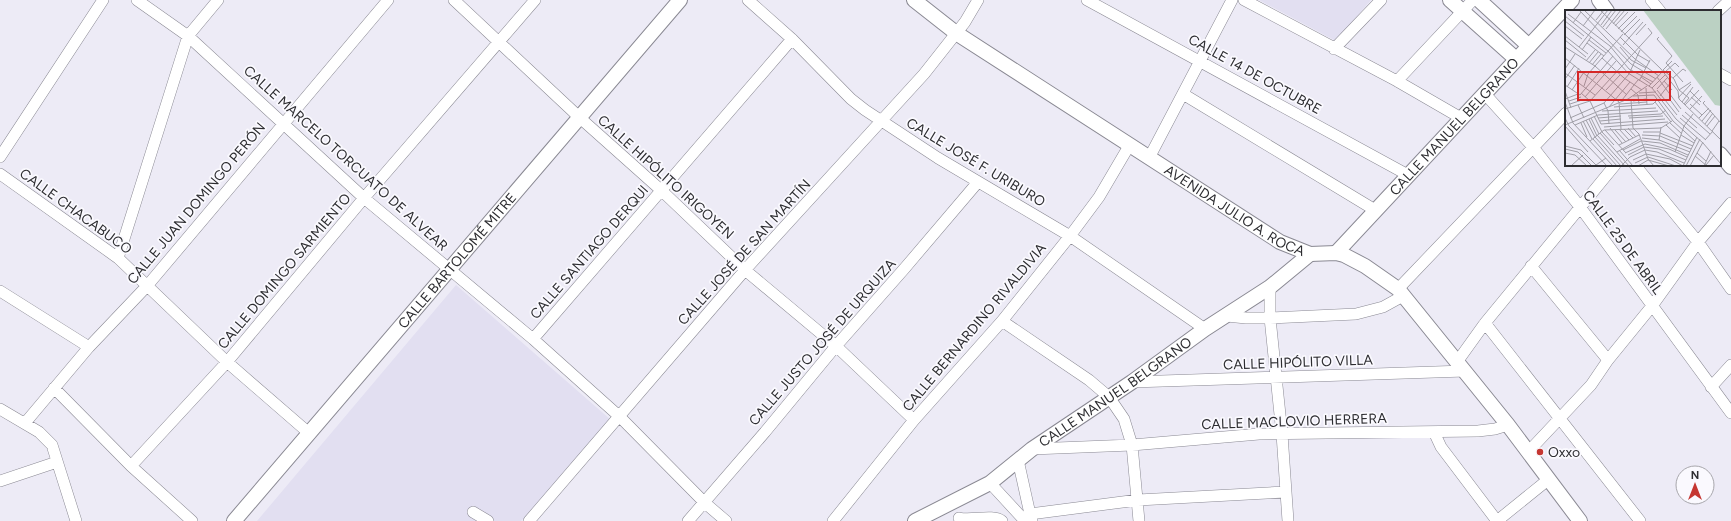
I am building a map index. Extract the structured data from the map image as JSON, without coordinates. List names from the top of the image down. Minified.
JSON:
{"streets":{"street":["CALLE 14 DE OCTUBRE","CALLE MANUEL BELGRANO","CALLE MARCELO TORCUATO DE ALVEAR","CALLE JOSÉ F. URIBURO","CALLE HIPÓLITO IRIGOYEN","CALLE JUAN DOMINGO PERÓN","AVENIDA JULIO A. ROCA","CALLE CHACABUCO","CALLE 25 DE ABRIL","CALLE SANTIAGO DERQUI","CALLE JOSÉ DE SAN MARTÍN","CALLE BARTOLOMÉ MITRE","CALLE DOMINGO SARMIENTO","CALLE BERNARDINO RIVALDIVIA","CALLE JUSTO JOSÉ DE URQUIZA","CALLE HIPÓLITO VILLA","CALLE MACLOVIO HERRERA"]},"crossings":[["CALLE 14 DE OCTUBRE","CALLE MANUEL BELGRANO"],["CALLE MANUEL BELGRANO","CALLE JOSÉ F. URIBURO"],["CALLE MANUEL BELGRANO","AVENIDA JULIO A. ROCA"],["CALLE MANUEL BELGRANO","CALLE 25 DE ABRIL"],["CALLE MANUEL BELGRANO","CALLE HIPÓLITO VILLA"],["CALLE MANUEL BELGRANO","CALLE MACLOVIO HERRERA"],["CALLE MARCELO TORCUATO DE ALVEAR","CALLE JUAN DOMINGO PERÓN"],["CALLE MARCELO TORCUATO DE ALVEAR","CALLE SANTIAGO DERQUI"],["CALLE MARCELO TORCUATO DE ALVEAR","CALLE JOSÉ DE SAN MARTÍN"],["CALLE MARCELO TORCUATO DE ALVEAR","CALLE BARTOLOMÉ MITRE"],["CALLE MARCELO TORCUATO DE ALVEAR","CALLE DOMINGO SARMIENTO"],["CALLE MARCELO TORCUATO DE ALVEAR","CALLE JUSTO JOSÉ DE URQUIZA"],["CALLE JOSÉ F. URIBURO","CALLE SANTIAGO DERQUI"],["CALLE JOSÉ F. URIBURO","CALLE JOSÉ DE SAN MARTÍN"],["CALLE JOSÉ F. URIBURO","CALLE BERNARDINO RIVALDIVIA"],["CALLE JOSÉ F. URIBURO","CALLE JUSTO JOSÉ DE URQUIZA"],["CALLE HIPÓLITO IRIGOYEN","CALLE SANTIAGO DERQUI"],["CALLE HIPÓLITO IRIGOYEN","CALLE JOSÉ DE SAN MARTÍN"],["CALLE HIPÓLITO IRIGOYEN","CALLE BARTOLOMÉ MITRE"],["CALLE HIPÓLITO IRIGOYEN","CALLE DOMINGO SARMIENTO"],["CALLE HIPÓLITO IRIGOYEN","CALLE BERNARDINO RIVALDIVIA"],["CALLE HIPÓLITO IRIGOYEN","CALLE JUSTO JOSÉ DE URQUIZA"],["CALLE JUAN DOMINGO PERÓN","CALLE CHACABUCO"],["AVENIDA JULIO A. ROCA","CALLE JOSÉ DE SAN MARTÍN"],["AVENIDA JULIO A. ROCA","CALLE BERNARDINO RIVALDIVIA"],["AVENIDA JULIO A. ROCA","CALLE HIPÓLITO VILLA"],["AVENIDA JULIO A. ROCA","CALLE MACLOVIO HERRERA"],["CALLE CHACABUCO","CALLE BARTOLOMÉ MITRE"],["CALLE CHACABUCO","CALLE DOMINGO SARMIENTO"]],"places":["Oxxo"],"north":"top"}
